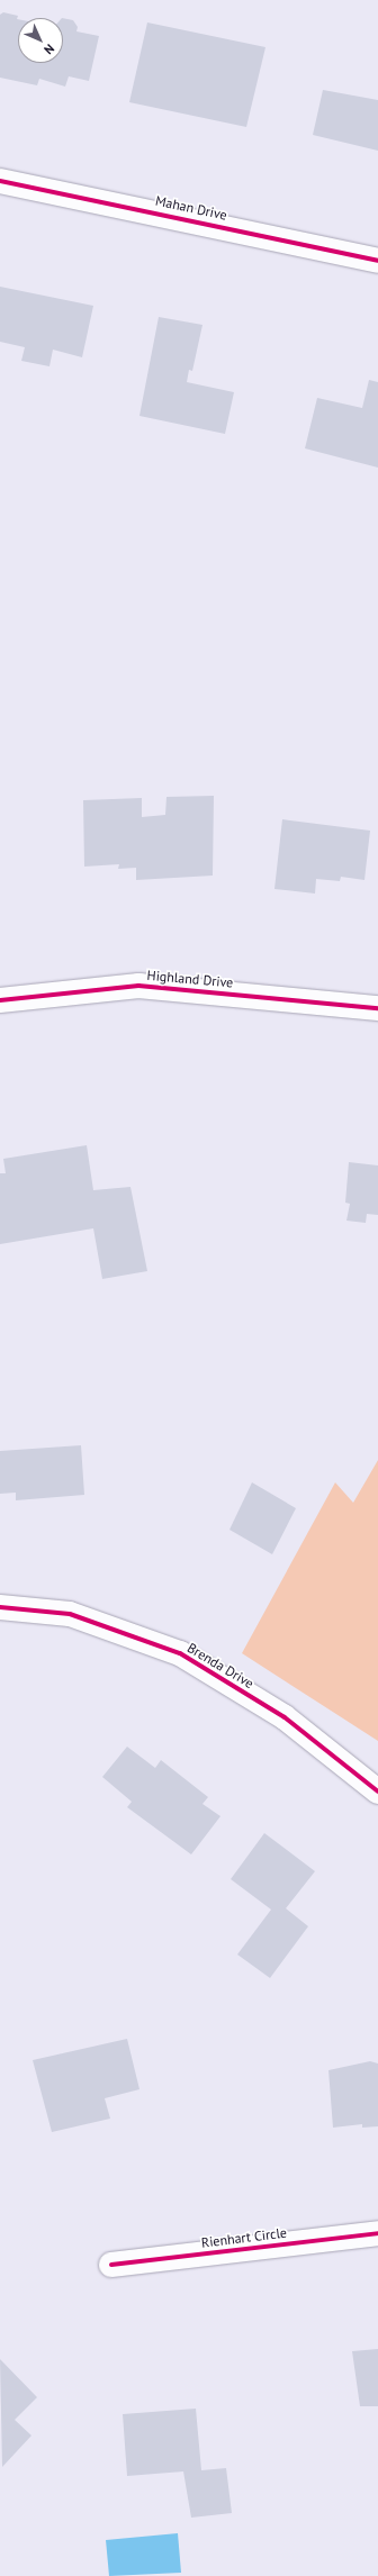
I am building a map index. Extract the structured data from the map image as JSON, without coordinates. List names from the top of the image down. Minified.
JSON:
{"streets":{"street":["Mahan Drive","Highland Drive","Brenda Drive","Rienhart Circle"]},"north":"bottom right"}
